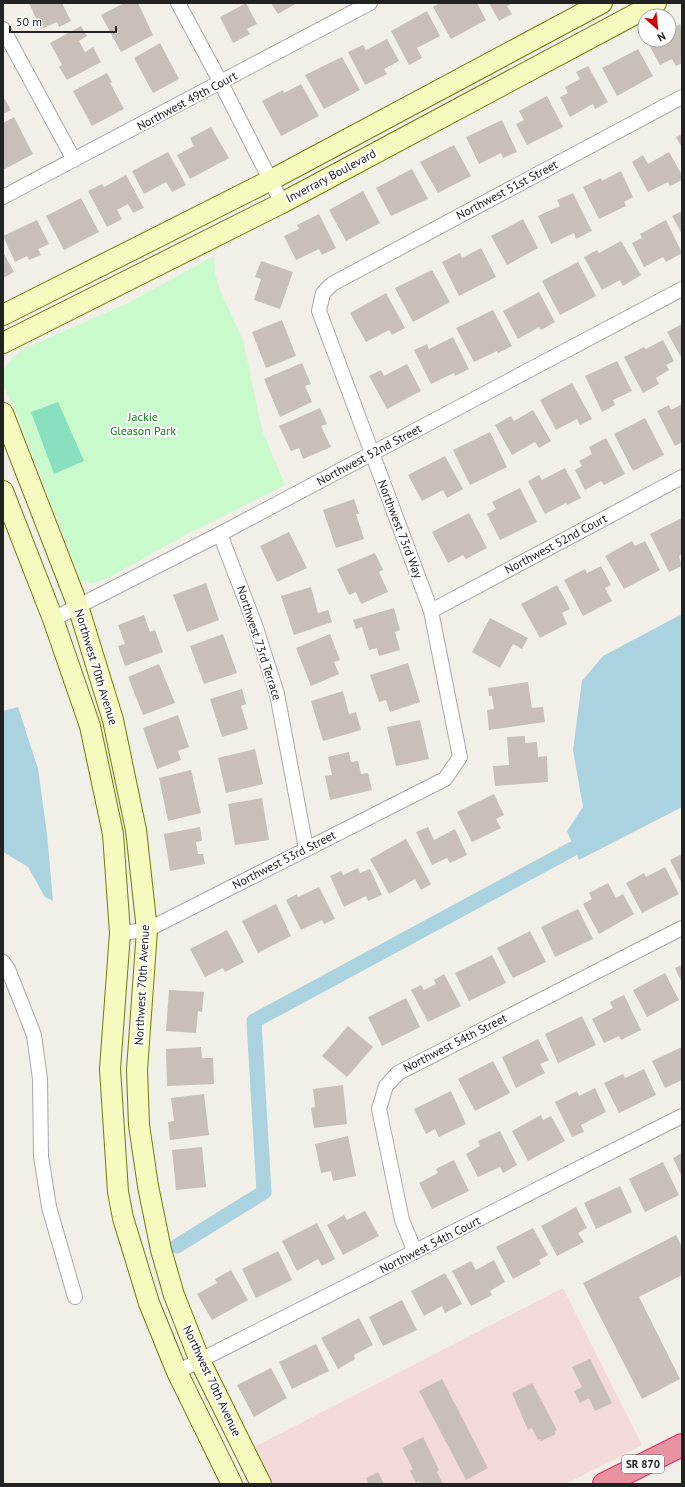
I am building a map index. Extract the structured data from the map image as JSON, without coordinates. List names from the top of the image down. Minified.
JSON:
{"streets":{"highway":["SR 870"],"street":["Northwest 49th Court","Inverrary Boulevard","Northwest 51st Street","Northwest 52nd Street","Northwest 73rd Way","Northwest 52nd Court","Northwest 73rd Terrace","Northwest 70th Avenue","Northwest 53rd Street","Northwest 54th Street","Northwest 54th Court"]},"crossings":[["Northwest 51st Street","Northwest 73rd Way"],["Northwest 52nd Street","Northwest 73rd Way"],["Northwest 52nd Street","Northwest 73rd Terrace"],["Northwest 52nd Street","Northwest 70th Avenue"],["Northwest 73rd Way","Northwest 52nd Court"],["Northwest 73rd Way","Northwest 53rd Street"],["Northwest 73rd Terrace","Northwest 53rd Street"],["Northwest 70th Avenue","Northwest 53rd Street"],["Northwest 70th Avenue","Northwest 54th Court"],["Northwest 54th Street","Northwest 54th Court"]],"parks":["Jackie Gleason Park"],"scale_bar":"50 m","north":"bottom right"}
